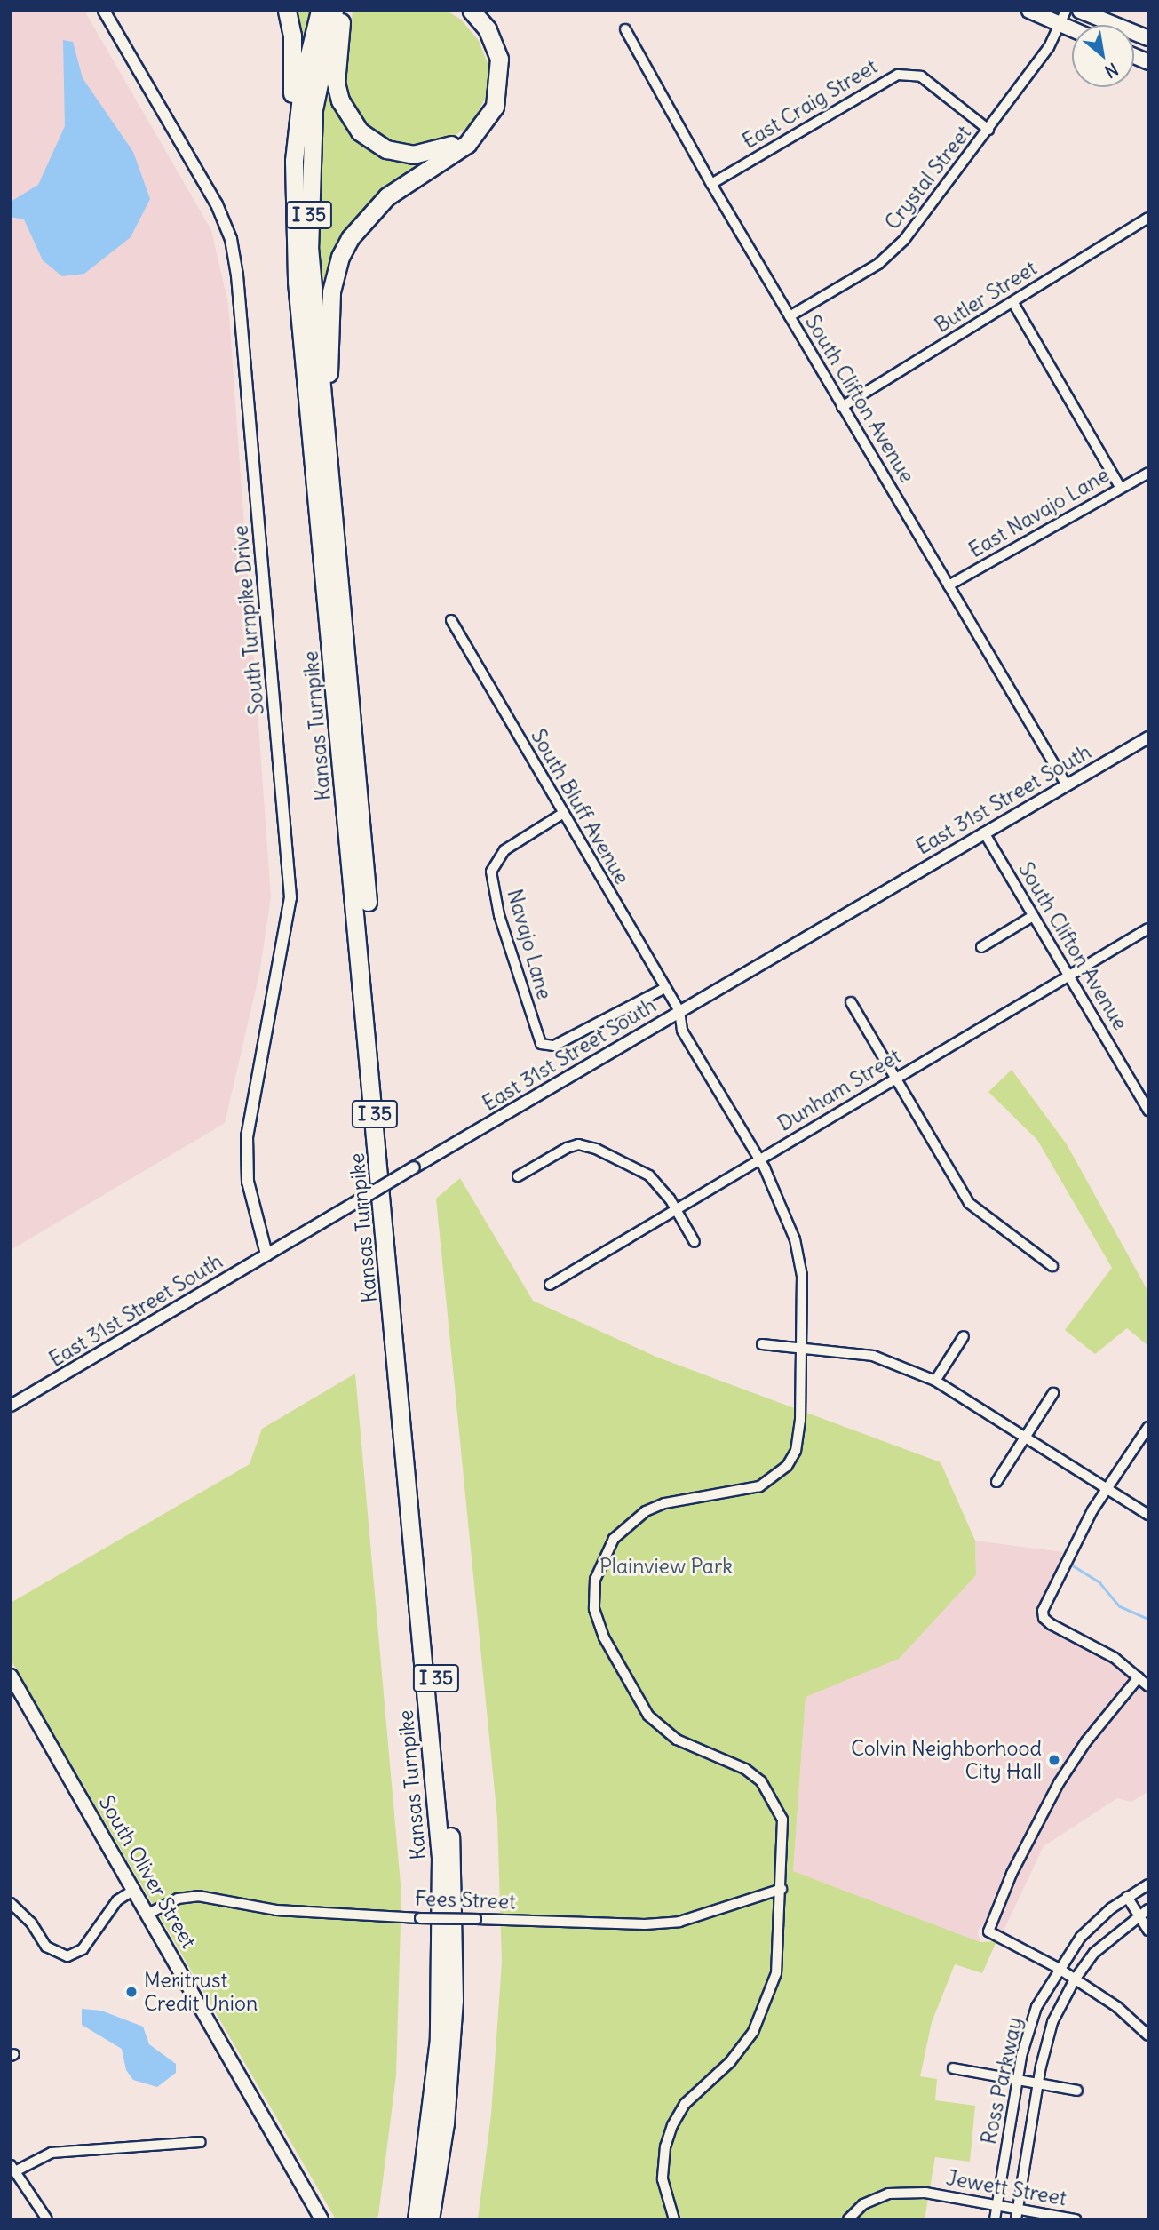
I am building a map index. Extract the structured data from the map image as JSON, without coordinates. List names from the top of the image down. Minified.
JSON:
{"streets":{"highway":["I 35","Kansas Turnpike"],"main road":["South Oliver Street"],"street":["East Craig Street","Crystal Street","Butler Street","South Clifton Avenue","East Navajo Lane","South Turnpike Drive","East 31st Street South","South Bluff Avenue","Navajo Lane","Dunham Street","Fees Street","Ross Parkway","Jewett Street"]},"crossings":[["East Craig Street","Crystal Street"],["East Craig Street","South Clifton Avenue"],["Crystal Street","South Clifton Avenue"],["Butler Street","South Clifton Avenue"],["South Clifton Avenue","East Navajo Lane"],["South Clifton Avenue","East 31st Street South"],["South Clifton Avenue","Dunham Street"],["South Turnpike Drive","East 31st Street South"],["East 31st Street South","South Bluff Avenue"],["South Bluff Avenue","Navajo Lane"],["South Bluff Avenue","Dunham Street"],["South Bluff Avenue","Fees Street"],["South Oliver Street","Fees Street"],["Ross Parkway","Jewett Street"]],"parks":["Plainview Park"],"places":["Colvin Neighborhood City Hall","Meritrust Credit Union"],"north":"bottom right"}
